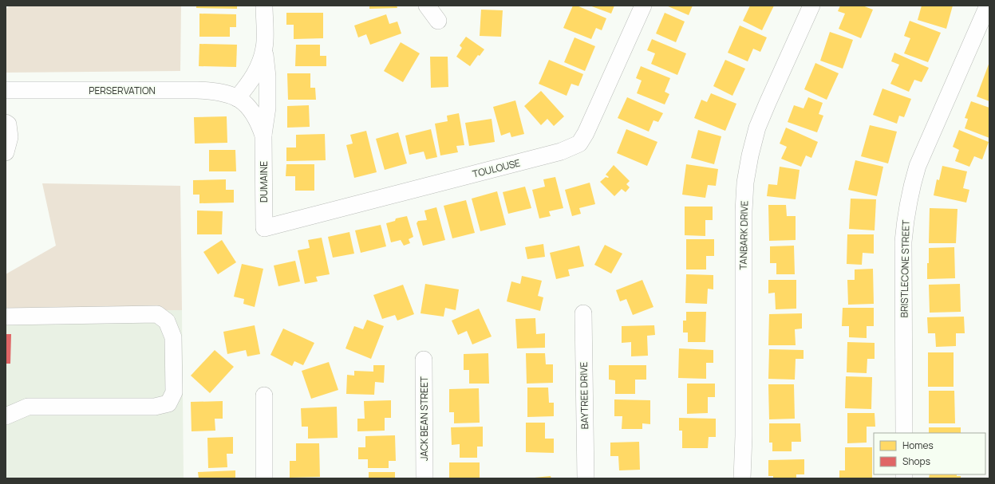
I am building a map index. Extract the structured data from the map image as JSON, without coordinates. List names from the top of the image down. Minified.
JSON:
{"streets":{"street":["PERSERVATION","TOULOUSE","DUMAINE","TANBARK DRIVE","BRISTLECONE STREET","BAYTREE DRIVE","JACK BEAN STREET"]},"crossings":[["PERSERVATION","DUMAINE"],["TOULOUSE","DUMAINE"]],"legend":["Homes","Shops"]}
